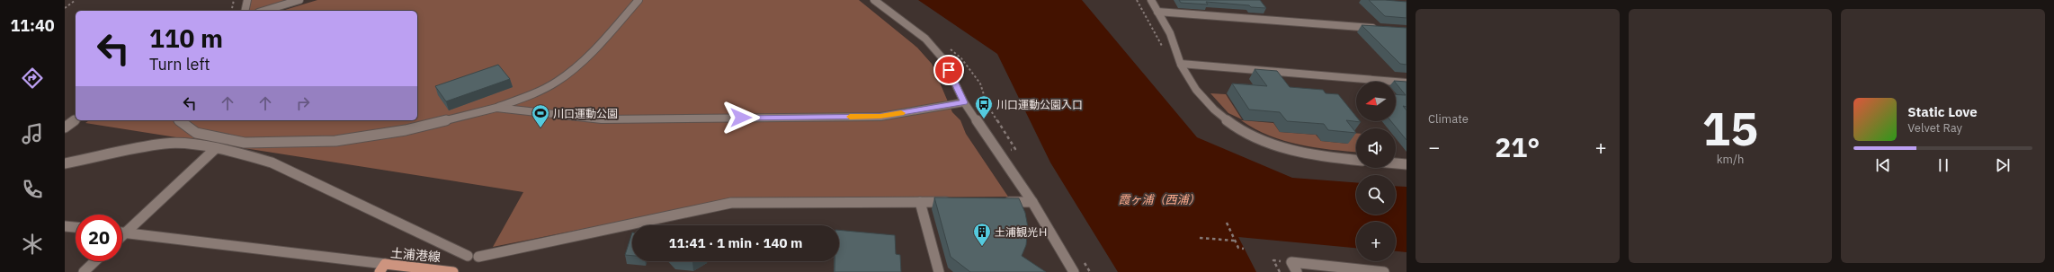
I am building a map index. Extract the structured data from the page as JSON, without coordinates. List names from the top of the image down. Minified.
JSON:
{"streets":{"main road":["土浦港線"]},"water":["霞ヶ浦（西浦）"],"places":{"bus stop":["川口運動公園入口"],"sports":["川口運動公園"],"building":["土浦観光Ｈ"]},"north":"left","page":{"tabs":"11:40","tile":["Climate",["15","km/h"]],"turn":["110 m","Turn left"],"map_buttons":"+","song":["Static Love","Velvet Ray"],"heat":["−","21°","+"],"limit":"20","trip":"11:41 · 1 min · 140 m"}}
